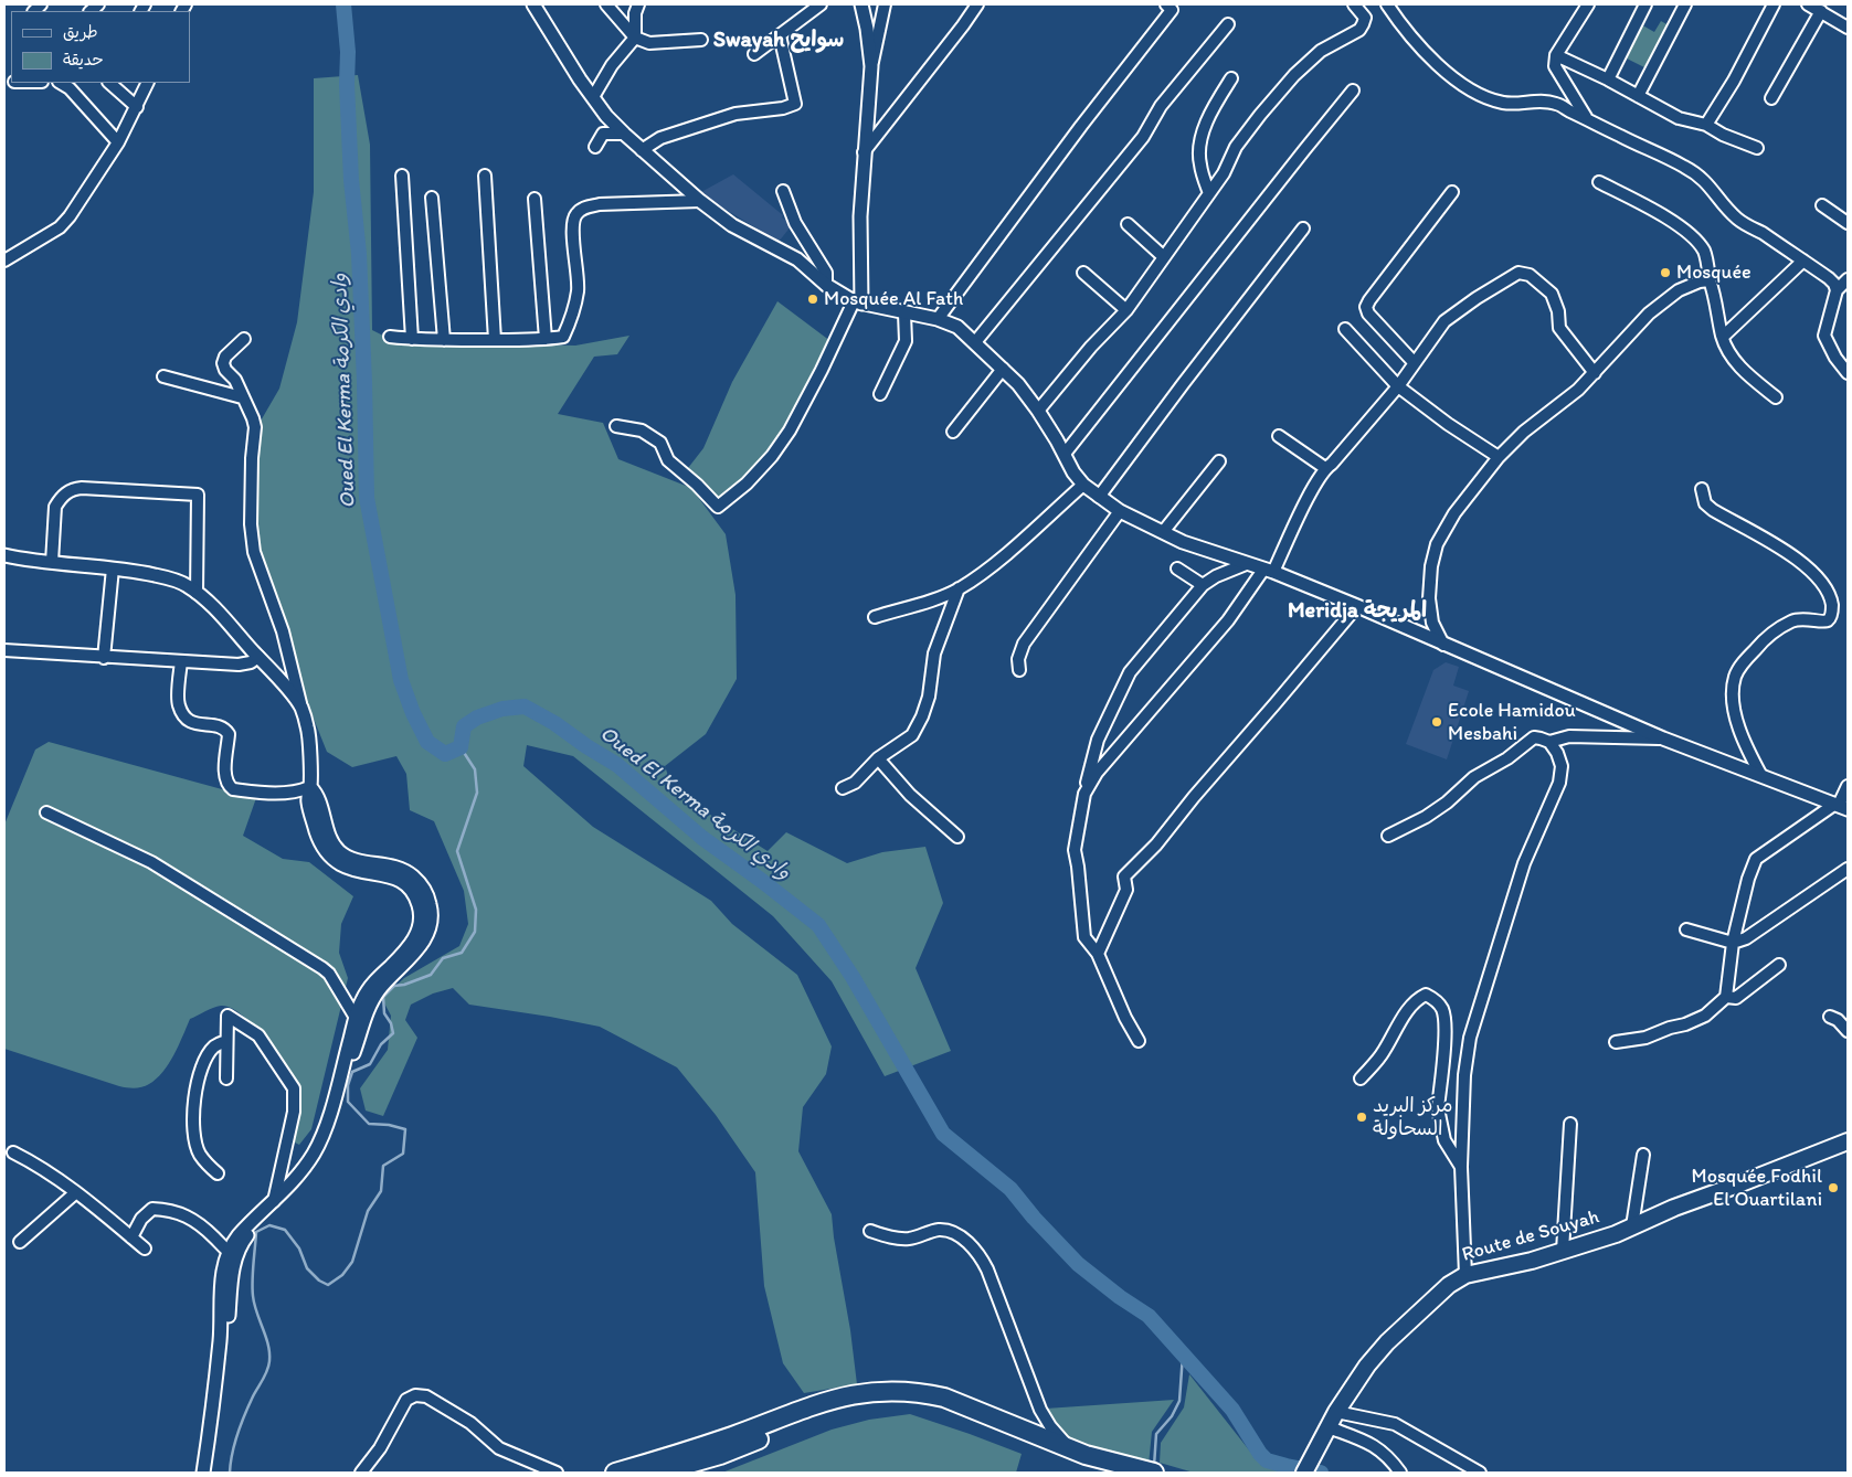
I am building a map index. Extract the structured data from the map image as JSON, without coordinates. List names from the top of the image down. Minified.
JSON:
{"streets":{"main road":["Route de Souyah"]},"districts":["Swayah سوايح","Meridja المريجة"],"water":["Oued El Kerma وادي الكرمة"],"places":["Mosquée","Mosquée Al Fath","Ecole Hamidou Mesbahi","مركز البريد السحاولة","Mosquée Fodhil El Ouartilani"],"legend":["طريق","حديقة"]}
